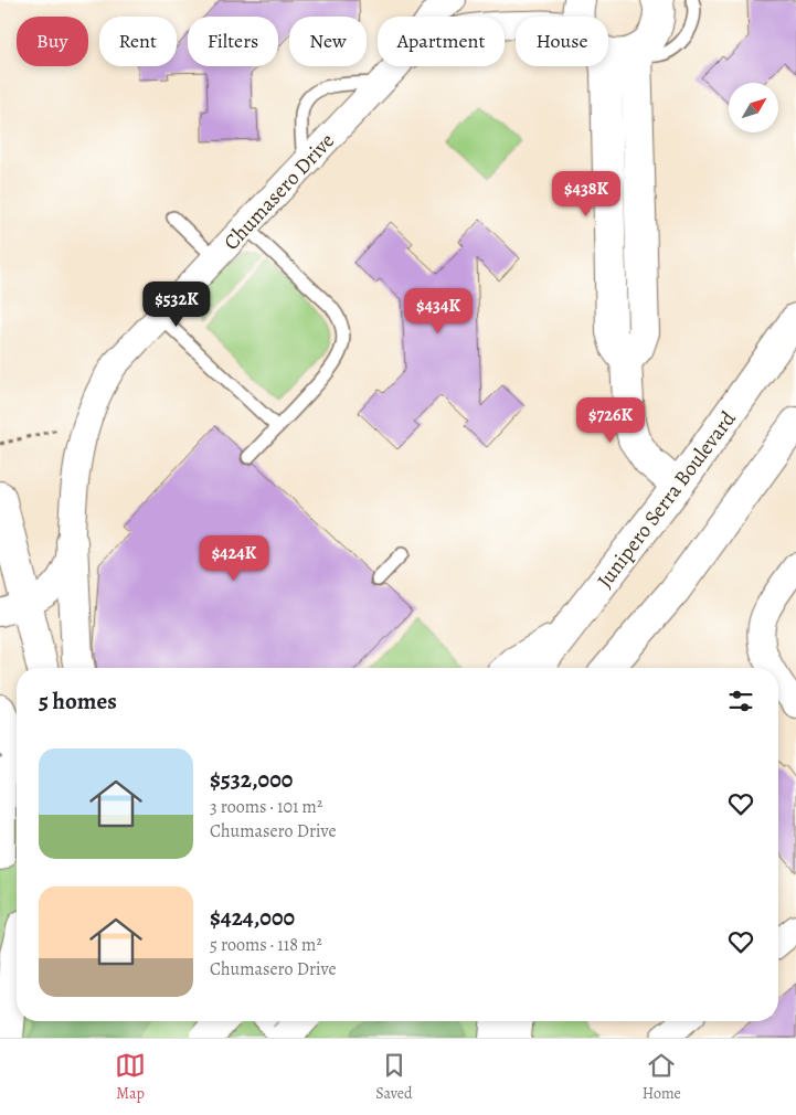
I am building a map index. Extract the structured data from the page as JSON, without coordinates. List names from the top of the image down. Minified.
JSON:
{"streets":{"main road":["Junipero Serra Boulevard"],"street":["Chumasero Drive"]},"north":"top right","page":{"chip":["Buy","Rent","Filters","New","Apartment","House"],"price":["$438K","$532K","$434K","$726K","$424K"],"heading":"5 homes","list":[{"name":"$532,000","note":"3 rooms · 101 m² · Chumasero Drive"},{"name":"$424,000","note":"5 rooms · 118 m² · Chumasero Drive"}],"tabs":["Map","Saved","Home"]}}
